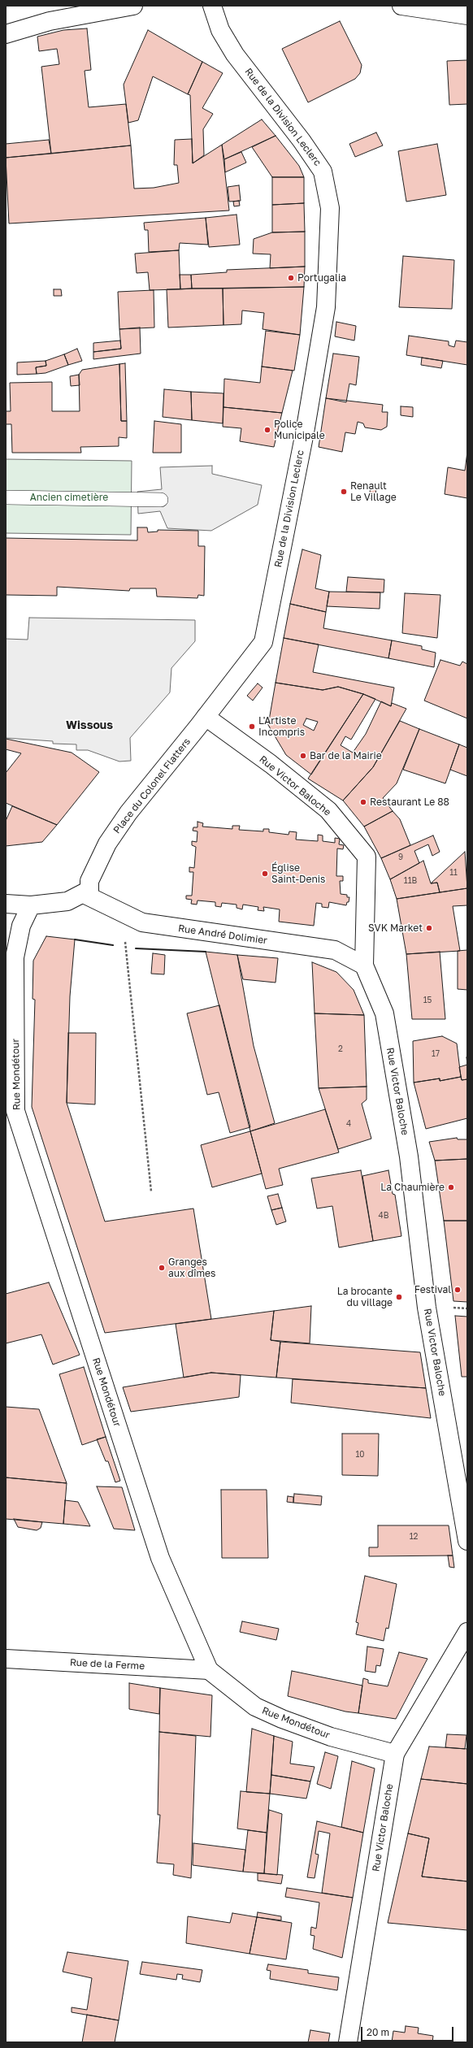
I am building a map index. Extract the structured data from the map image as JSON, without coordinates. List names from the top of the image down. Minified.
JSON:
{"streets":{"street":["Rue de la Division Leclerc","Place du Colonel Flatters","Rue Victor Baloche","Rue André Dolimier","Rue Mondétour","Rue de la Ferme"]},"crossings":[["Rue de la Division Leclerc","Place du Colonel Flatters"],["Rue de la Division Leclerc","Rue Victor Baloche"],["Place du Colonel Flatters","Rue Victor Baloche"],["Place du Colonel Flatters","Rue André Dolimier"],["Rue Victor Baloche","Rue André Dolimier"],["Rue Victor Baloche","Rue Mondétour"],["Rue Mondétour","Rue de la Ferme"]],"districts":["Wissous"],"parks":["Ancien cimetière"],"places":["Portugalia","Police Municipale","Renault Le Village","L'Artiste Incompris","Bar de la Mairie","Restaurant Le 88","Église Saint-Denis","SVK Market","La Chaumière","Granges aux dîmes","Festival","La brocante du village"],"house_numbers":["9","11","11B","15","2","17","4","4B","10","12"],"scale_bar":"20 m"}
